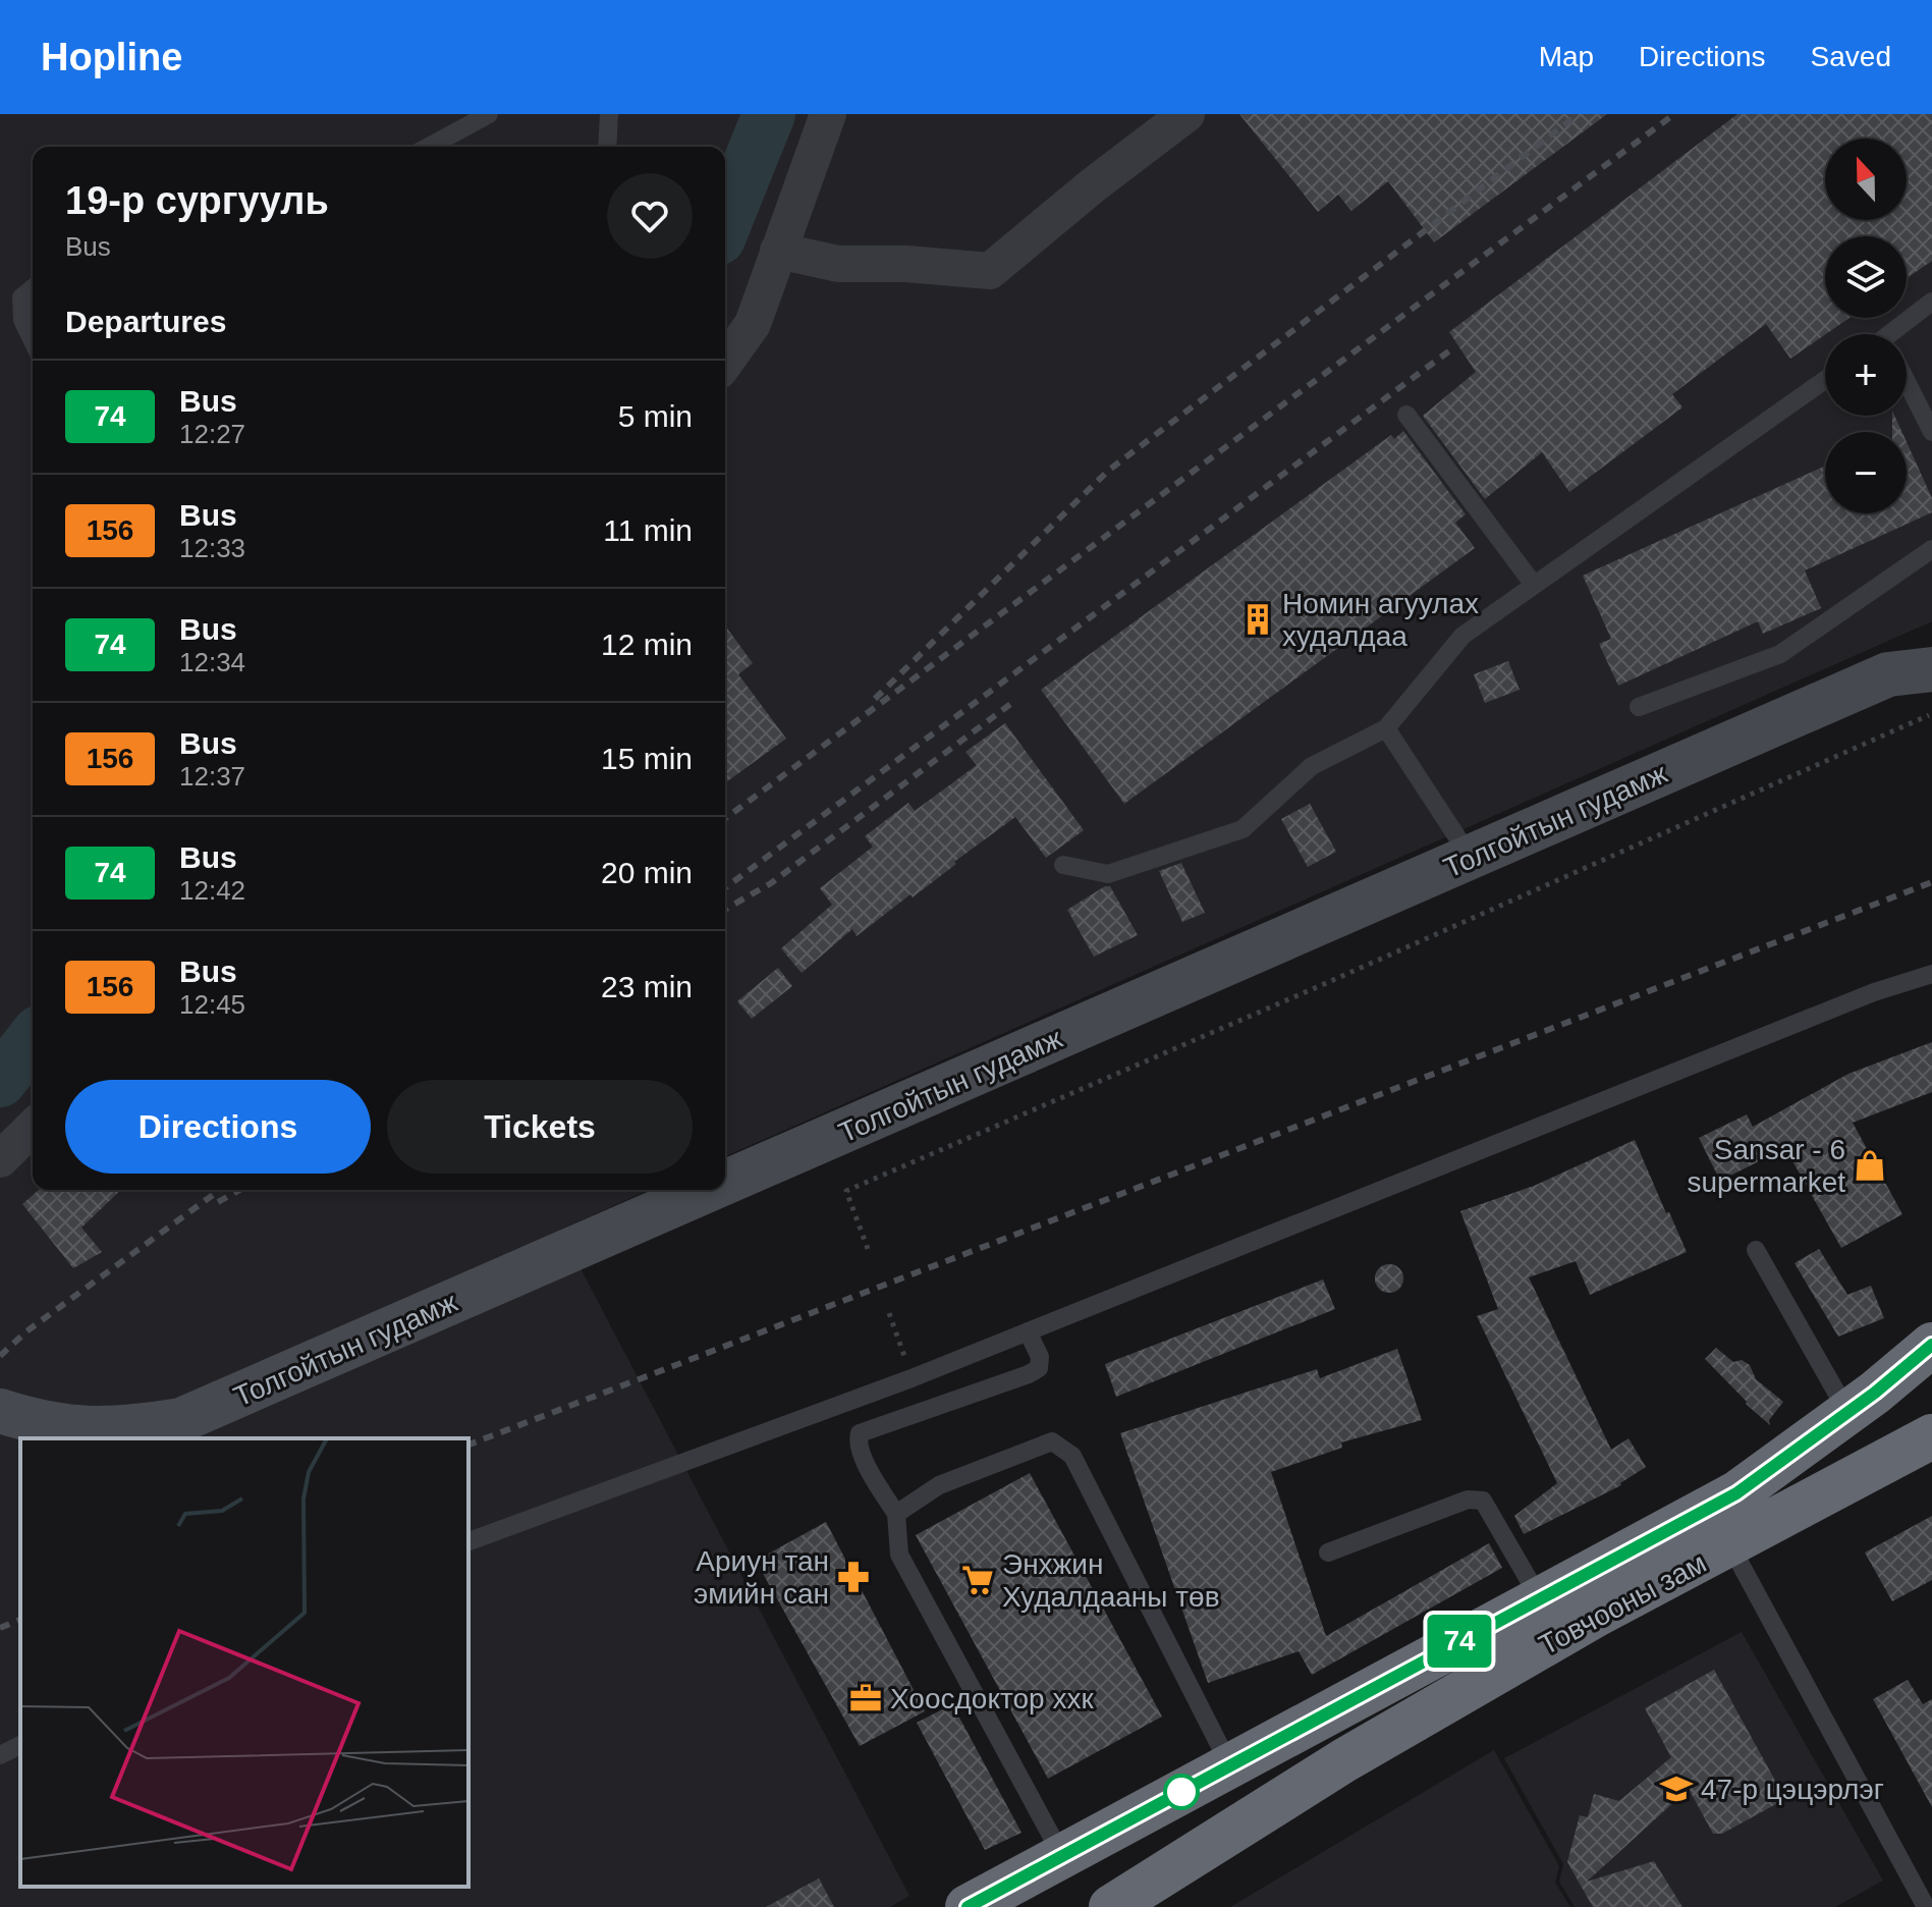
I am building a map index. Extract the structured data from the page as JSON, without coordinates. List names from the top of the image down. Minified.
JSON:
{"streets":{"highway":["Товчооны зам"],"main road":["Толгойтын гудамж"]},"places":{"building":["Номин агуулах худалдаа"],"shop":["Sansar - 6 supermarket"],"pharmacy":["Ариун тан эмийн сан"],"supermarket":["Энхжин Худалдааны төв"],"office":["Хоосдоктор ххк"],"school or university":["47-р цэцэрлэг"]},"lines":["bus line 74"],"north":"top","page":{"header":"Hopline","nav":["Map","Directions","Saved"],"on_map":"74","map_buttons":["+","−"],"heading":[["19-р сургууль","Bus"],"Departures"],"list":[{"mark":"74","name":"Bus","note":"12:27","value":"5 min"},{"mark":"156","name":"Bus","note":"12:33","value":"11 min"},{"mark":"74","name":"Bus","note":"12:34","value":"12 min"},{"mark":"156","name":"Bus","note":"12:37","value":"15 min"},{"mark":"74","name":"Bus","note":"12:42","value":"20 min"},{"mark":"156","name":"Bus","note":"12:45","value":"23 min"}],"buttons":["Directions","Tickets"]}}
